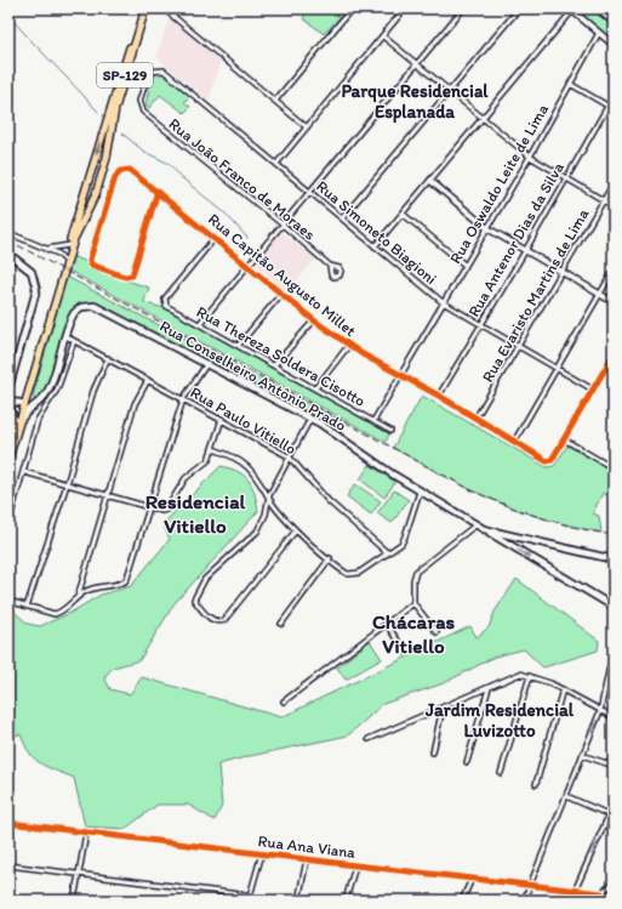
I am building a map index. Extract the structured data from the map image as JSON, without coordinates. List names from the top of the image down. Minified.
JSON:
{"streets":{"main road":["SP-129","Rua Conselheiro Antônio Prado"],"street":["Rua João Franco de Moraes","Rua Oswaldo Leite de Lima","Rua Simoneto Biagioni","Rua Antenor Dias da Silva","Rua Capitão Augusto Millet","Rua Evaristo Martins de Lima","Rua Thereza Soldera Cisotto","Rua Paulo Vitiello","Rua Ana Viana"]},"crossings":[["SP-129","Rua Conselheiro Antônio Prado"],["Rua João Franco de Moraes","Rua Simoneto Biagioni"],["Rua Oswaldo Leite de Lima","Rua Simoneto Biagioni"],["Rua Oswaldo Leite de Lima","Rua Capitão Augusto Millet"],["Rua Oswaldo Leite de Lima","Rua Thereza Soldera Cisotto"],["Rua Simoneto Biagioni","Rua Antenor Dias da Silva"],["Rua Simoneto Biagioni","Rua Evaristo Martins de Lima"],["Rua Antenor Dias da Silva","Rua Capitão Augusto Millet"],["Rua Capitão Augusto Millet","Rua Evaristo Martins de Lima"],["Rua Capitão Augusto Millet","Rua Thereza Soldera Cisotto"],["Rua Conselheiro Antônio Prado","Rua Paulo Vitiello"]],"districts":["Parque Residencial Esplanada","Residencial Vitiello","Chácaras Vitiello","Jardim Residencial Luvizotto"]}
